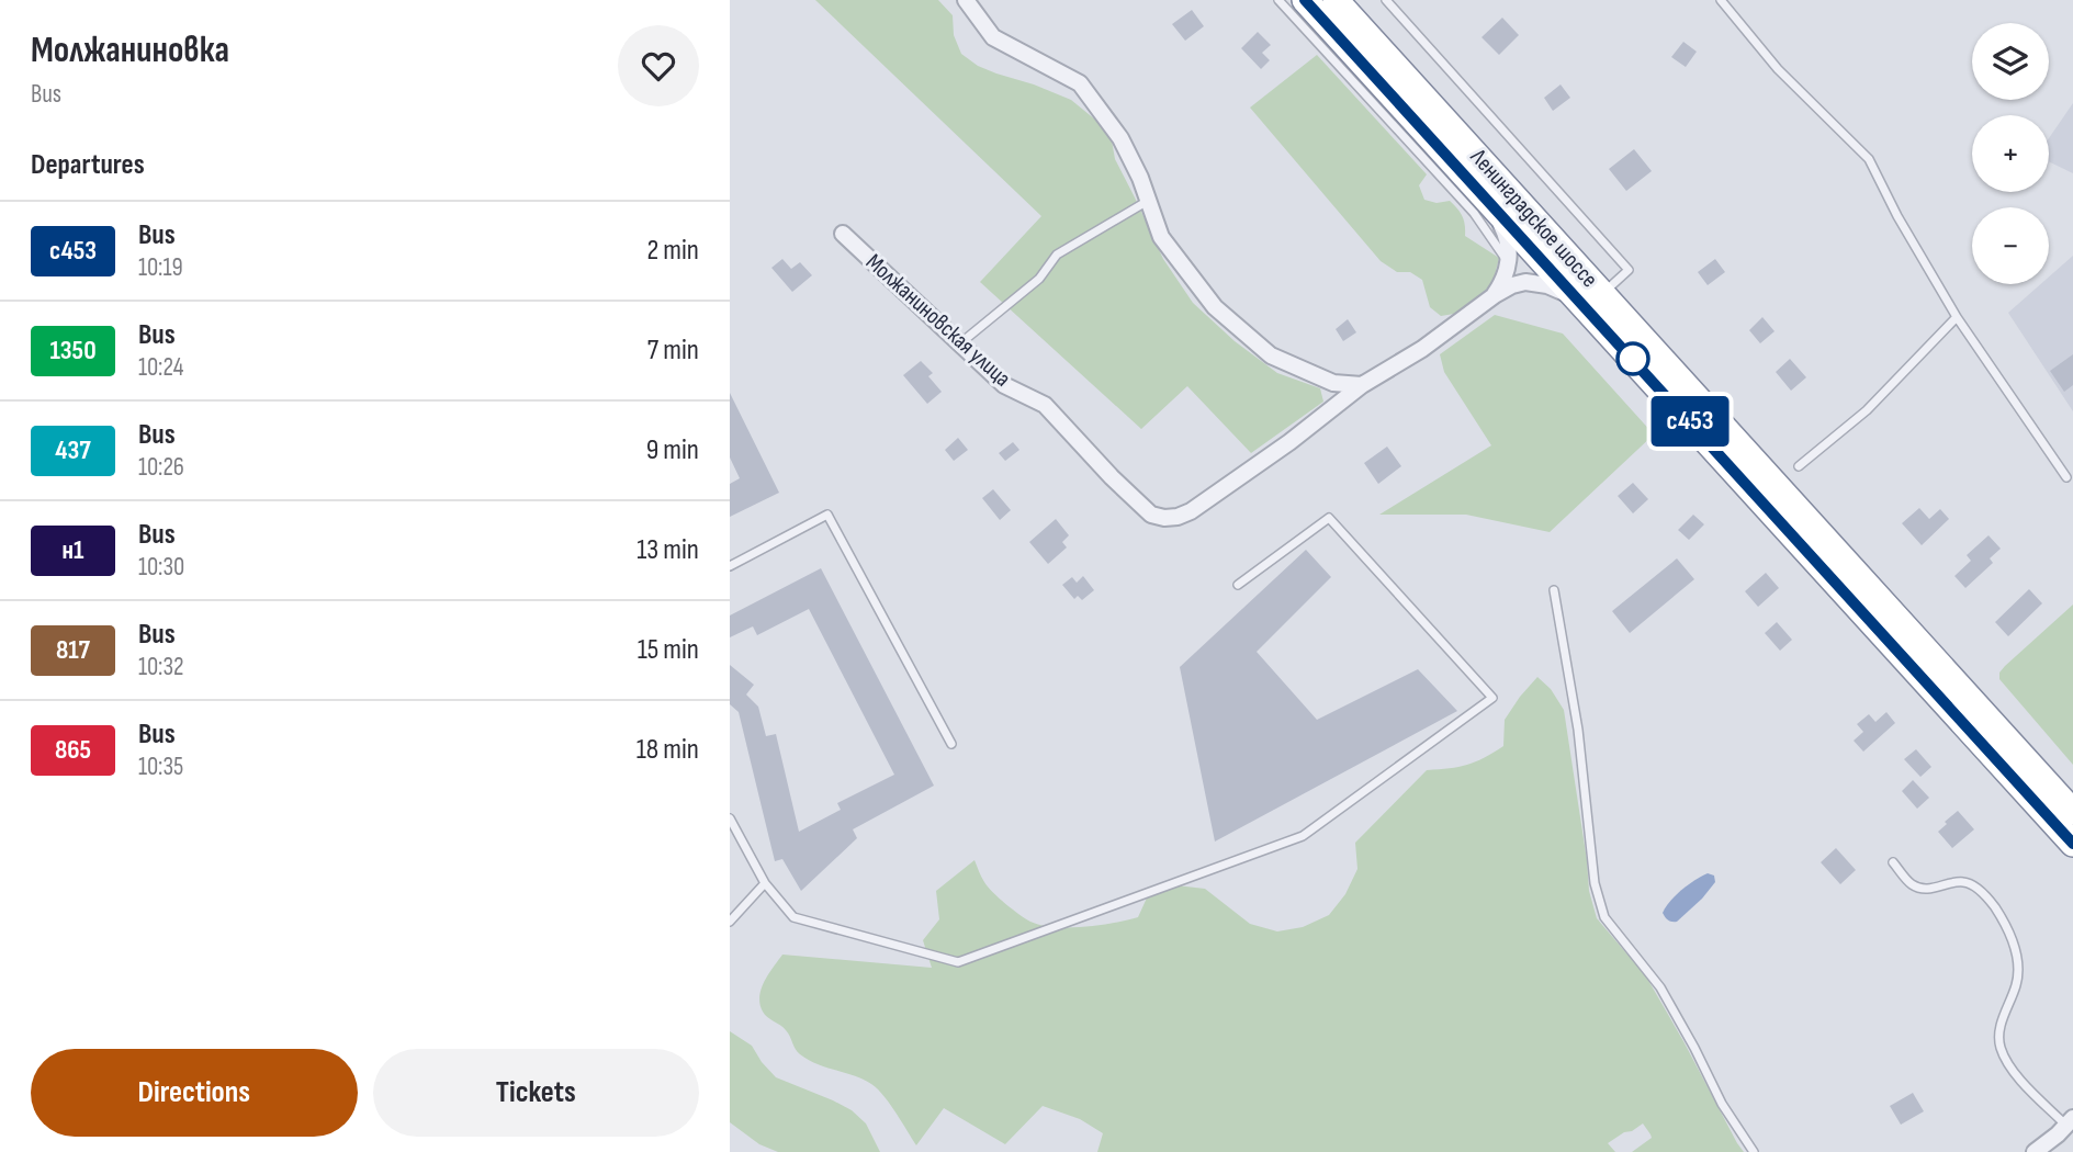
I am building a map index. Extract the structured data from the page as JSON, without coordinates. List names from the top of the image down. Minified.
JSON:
{"streets":{"highway":["Ленинградское шоссе"],"street":["Молжаниновская улица"]},"crossings":[["Ленинградское шоссе","Молжаниновская улица"]],"lines":["bus line с453"],"page":{"heading":[["Молжаниновка","Bus"],"Departures"],"on_map":"с453","map_buttons":["+","−"],"list":[{"mark":"с453","name":"Bus","note":"10:19","value":"2 min"},{"mark":"1350","name":"Bus","note":"10:24","value":"7 min"},{"mark":"437","name":"Bus","note":"10:26","value":"9 min"},{"mark":"н1","name":"Bus","note":"10:30","value":"13 min"},{"mark":"817","name":"Bus","note":"10:32","value":"15 min"},{"mark":"865","name":"Bus","note":"10:35","value":"18 min"}],"buttons":["Directions","Tickets"]}}
